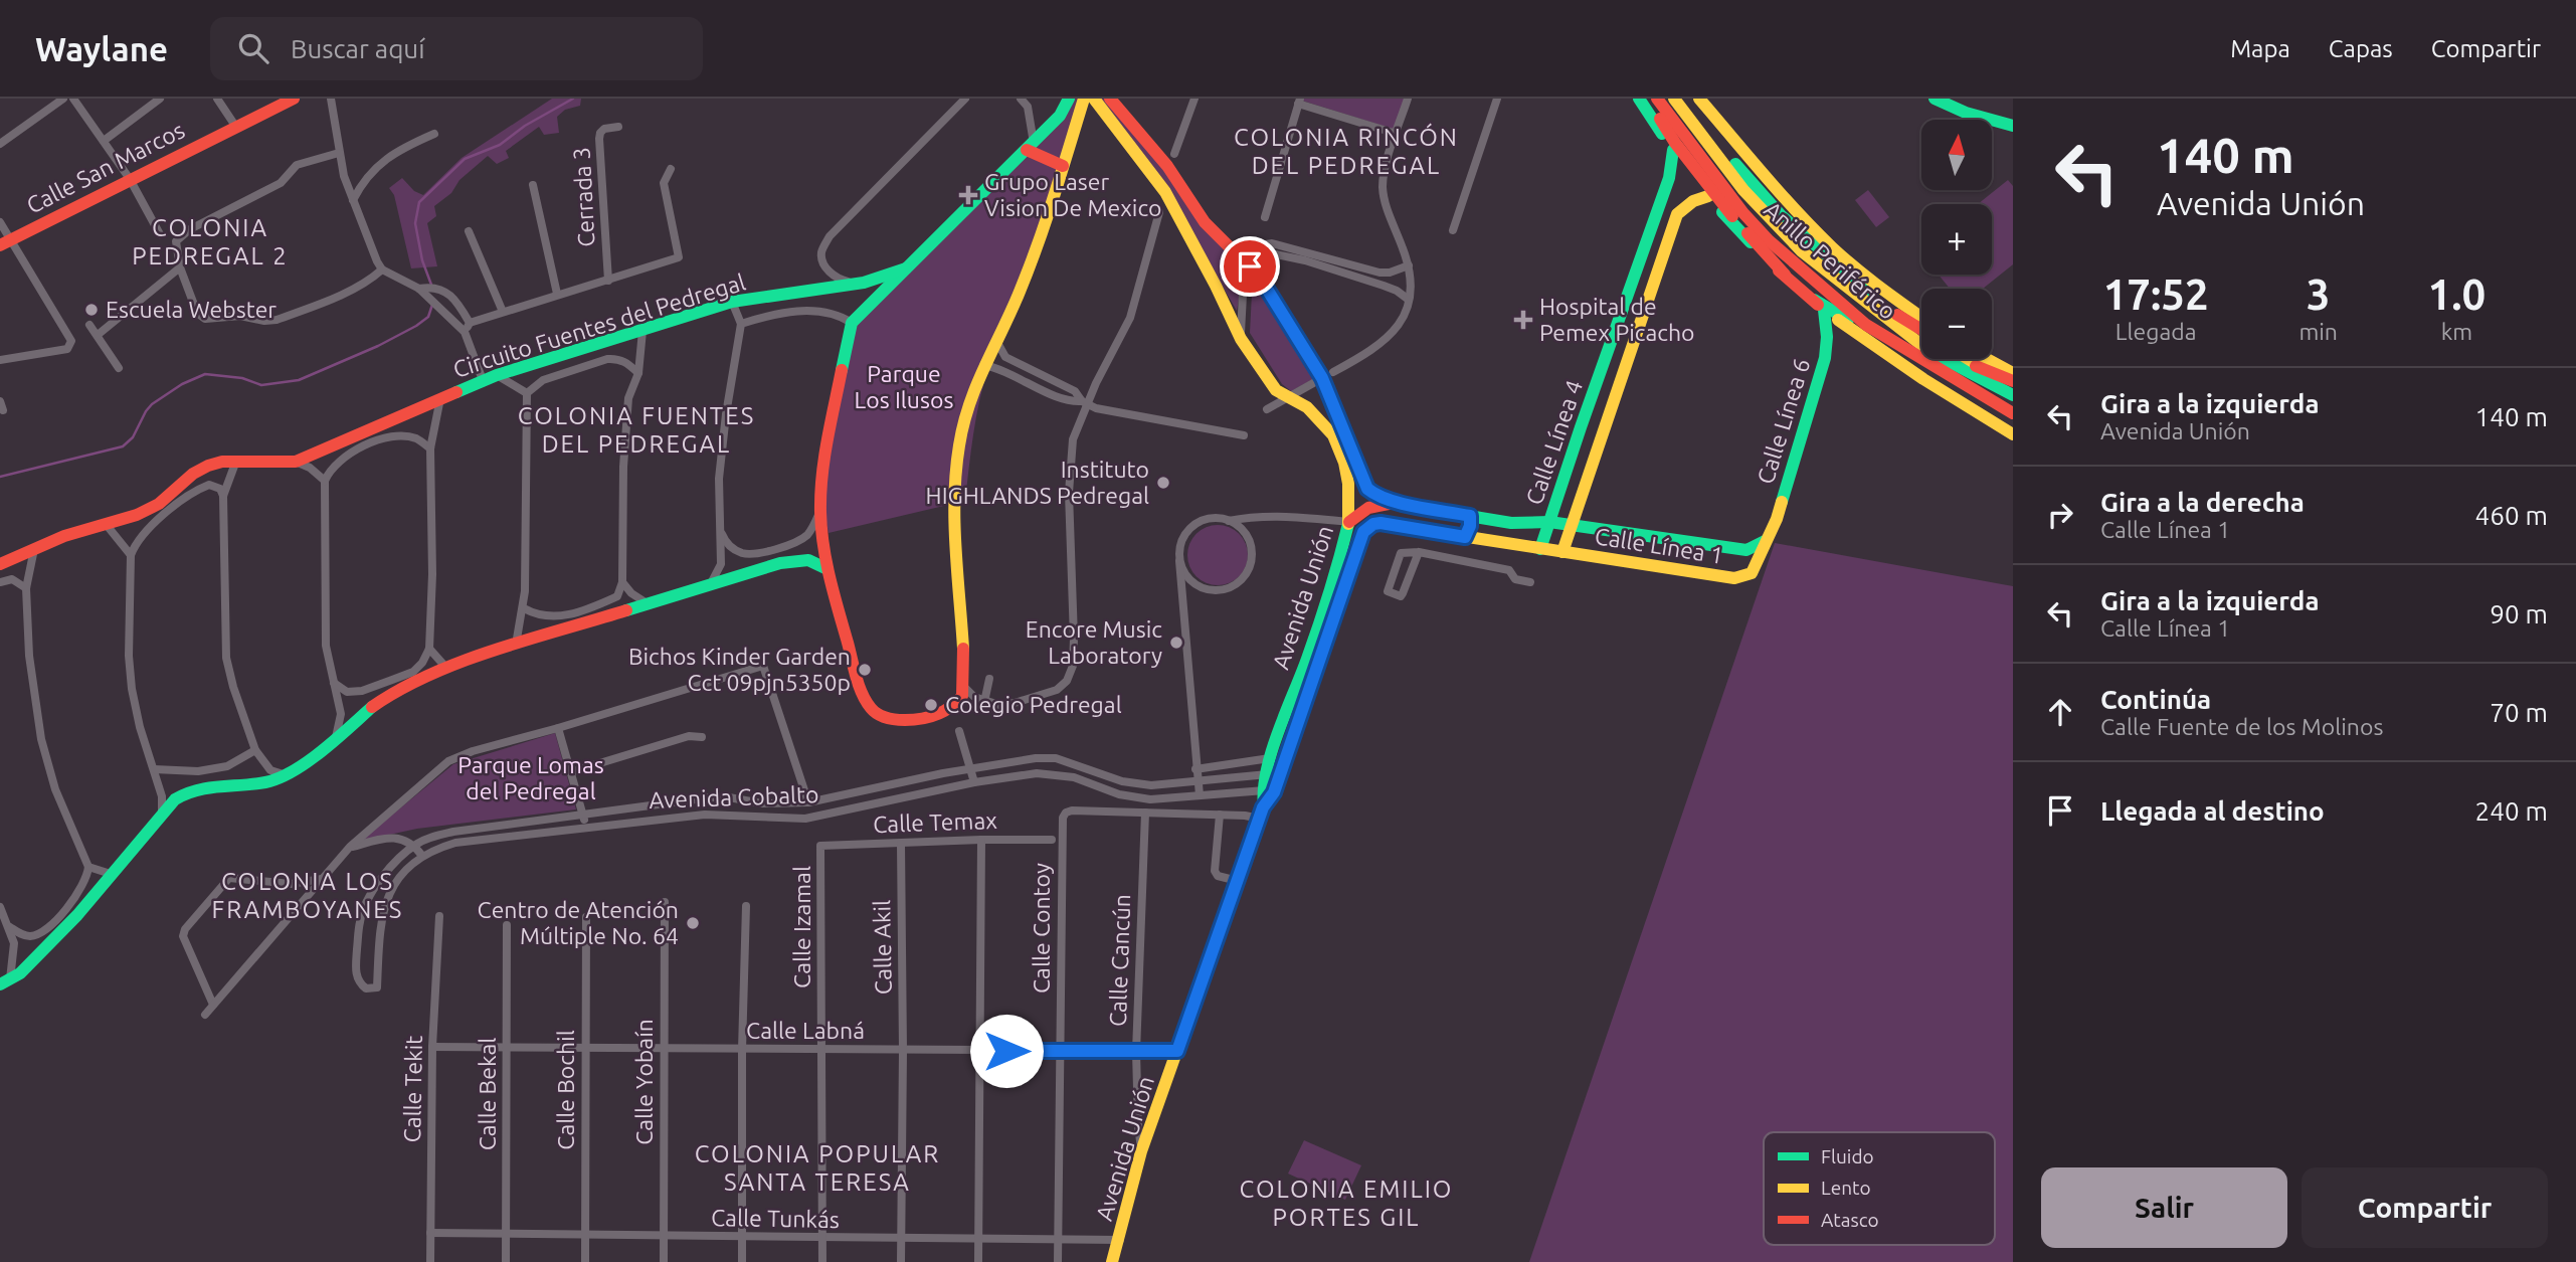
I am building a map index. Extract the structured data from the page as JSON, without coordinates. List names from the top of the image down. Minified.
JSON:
{"streets":{"main road":["Calle San Marcos","Anillo Periférico","Circuito Fuentes del Pedregal","Calle Línea 6","Calle Línea 4","Calle Línea 1","Avenida Unión"],"street":["Cerrada 3","Avenida Cobalto","Calle Temax","Calle Izamal","Calle Contoy","Calle Akil","Calle Cancún","Calle Labná","Calle Yobaín","Calle Tekit","Calle Bochil","Calle Bekal","Calle Tunkás"]},"crossings":[["Calle Línea 6","Calle Línea 1"],["Calle Línea 4","Calle Línea 1"],["Calle Línea 1","Avenida Unión"],["Avenida Unión","Avenida Cobalto"],["Avenida Unión","Calle Cancún"],["Avenida Unión","Calle Labná"],["Avenida Unión","Calle Tunkás"],["Calle Temax","Calle Izamal"],["Calle Temax","Calle Akil"],["Calle Izamal","Calle Labná"],["Calle Izamal","Calle Tunkás"],["Calle Contoy","Calle Cancún"],["Calle Contoy","Calle Labná"],["Calle Contoy","Calle Tunkás"],["Calle Akil","Calle Labná"],["Calle Akil","Calle Tunkás"],["Calle Cancún","Calle Labná"],["Calle Labná","Calle Yobaín"],["Calle Labná","Calle Tekit"],["Calle Labná","Calle Bochil"],["Calle Labná","Calle Bekal"],["Calle Yobaín","Calle Tunkás"],["Calle Tekit","Calle Tunkás"],["Calle Bochil","Calle Tunkás"],["Calle Bekal","Calle Tunkás"]],"districts":["COLONIA RINCÓN DEL PEDREGAL","COLONIA PEDREGAL 2","COLONIA FUENTES DEL PEDREGAL","COLONIA LOS FRAMBOYANES","COLONIA POPULAR SANTA TERESA","COLONIA EMILIO PORTES GIL"],"parks":["Parque Los Ilusos","Parque Lomas del Pedregal"],"places":{"health":["Grupo Laser Vision De Mexico","Hospital de Pemex Picacho"],"other":["Escuela Webster","Instituto HIGHLANDS Pedregal","Encore Music Laboratory","Bichos Kinder Garden Cct 09pjn5350p","Colegio Pedregal","Centro de Atención Múltiple No. 64"]},"legend":["Fluido","Lento","Atasco"],"north":"top","page":{"header":"Waylane","search":"Buscar aquí","nav":["Mapa","Capas","Compartir"],"turn":["140 m","Avenida Unión"],"map_buttons":["+","−"],"eta":["17:52","Llegada","3","min","1.0","km"],"list":[{"name":"Gira a la izquierda","note":"Avenida Unión","value":"140 m"},{"name":"Gira a la derecha","note":"Calle Línea 1","value":"460 m"},{"name":"Gira a la izquierda","note":"Calle Línea 1","value":"90 m"},{"name":"Continúa","note":"Calle Fuente de los Molinos","value":"70 m"},{"name":"Llegada al destino","value":"240 m"}],"buttons":["Salir","Compartir"]}}
